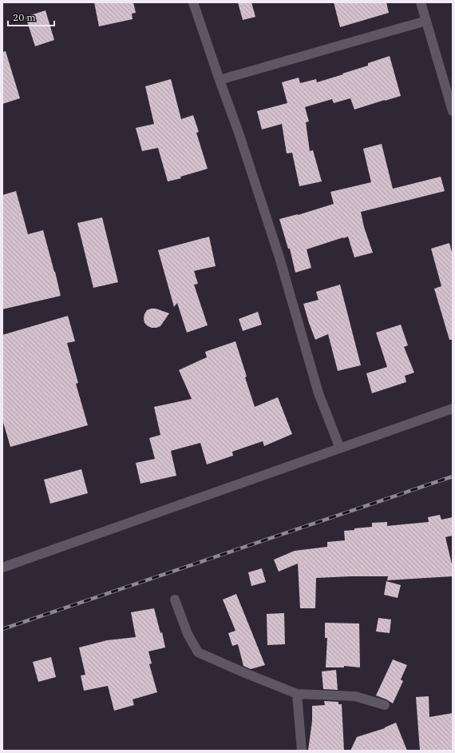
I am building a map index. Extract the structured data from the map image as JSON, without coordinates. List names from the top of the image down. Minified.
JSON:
{"scale_bar":"20 m"}
